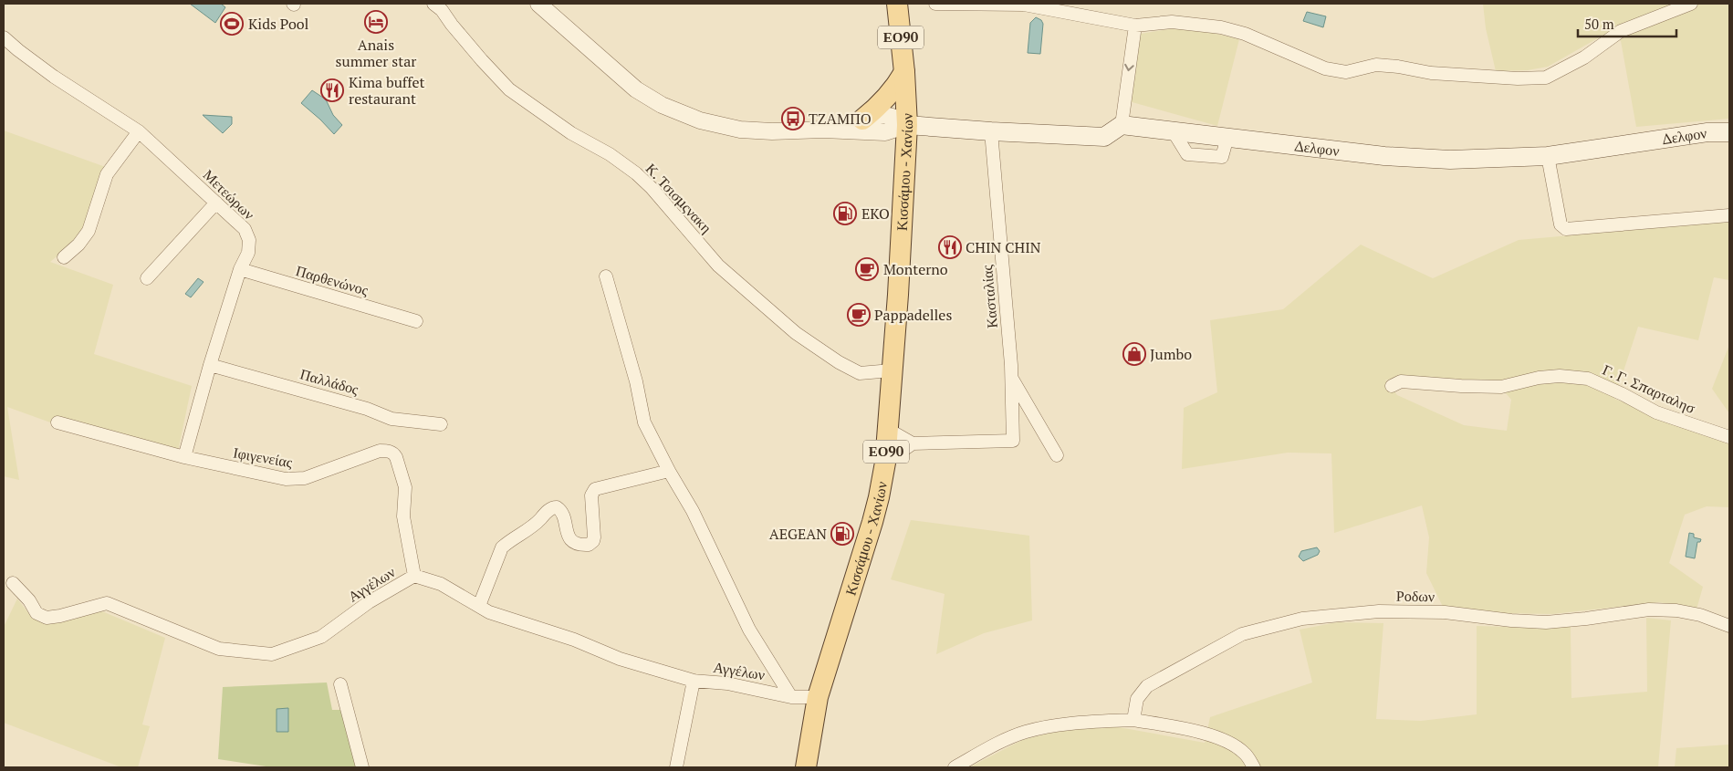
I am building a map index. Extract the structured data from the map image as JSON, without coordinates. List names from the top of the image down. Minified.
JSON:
{"streets":{"main road":["ΕΟ90","Δελφον","Κισσάμου - Χανίων"],"street":["Μετεώρων","Κ. Τσισμςνακη","Παρθενώνος","Κασταλίας","Παλλάδος","Γ. Γ. Σπαρταλησ","Ιφιγενείας","Αγγέλων","Ροδων"]},"crossings":[["Κισσάμου - Χανίων","Κ. Τσισμςνακη"],["Κισσάμου - Χανίων","Αγγέλων"],["Μετεώρων","Παρθενώνος"],["Μετεώρων","Παλλάδος"],["Μετεώρων","Ιφιγενείας"],["Ιφιγενείας","Αγγέλων"]],"places":{"hotel":["Anais summer star"],"sports":["Kids Pool"],"restaurant":["Kima buffet restaurant","CHIN CHIN"],"bus stop":["ΤΖΑΜΠΟ"],"fuel station":["EKO","AEGEAN"],"cafe":["Monterno","Pappadelles"],"shop":["Jumbo"]},"scale_bar":"50 m"}
